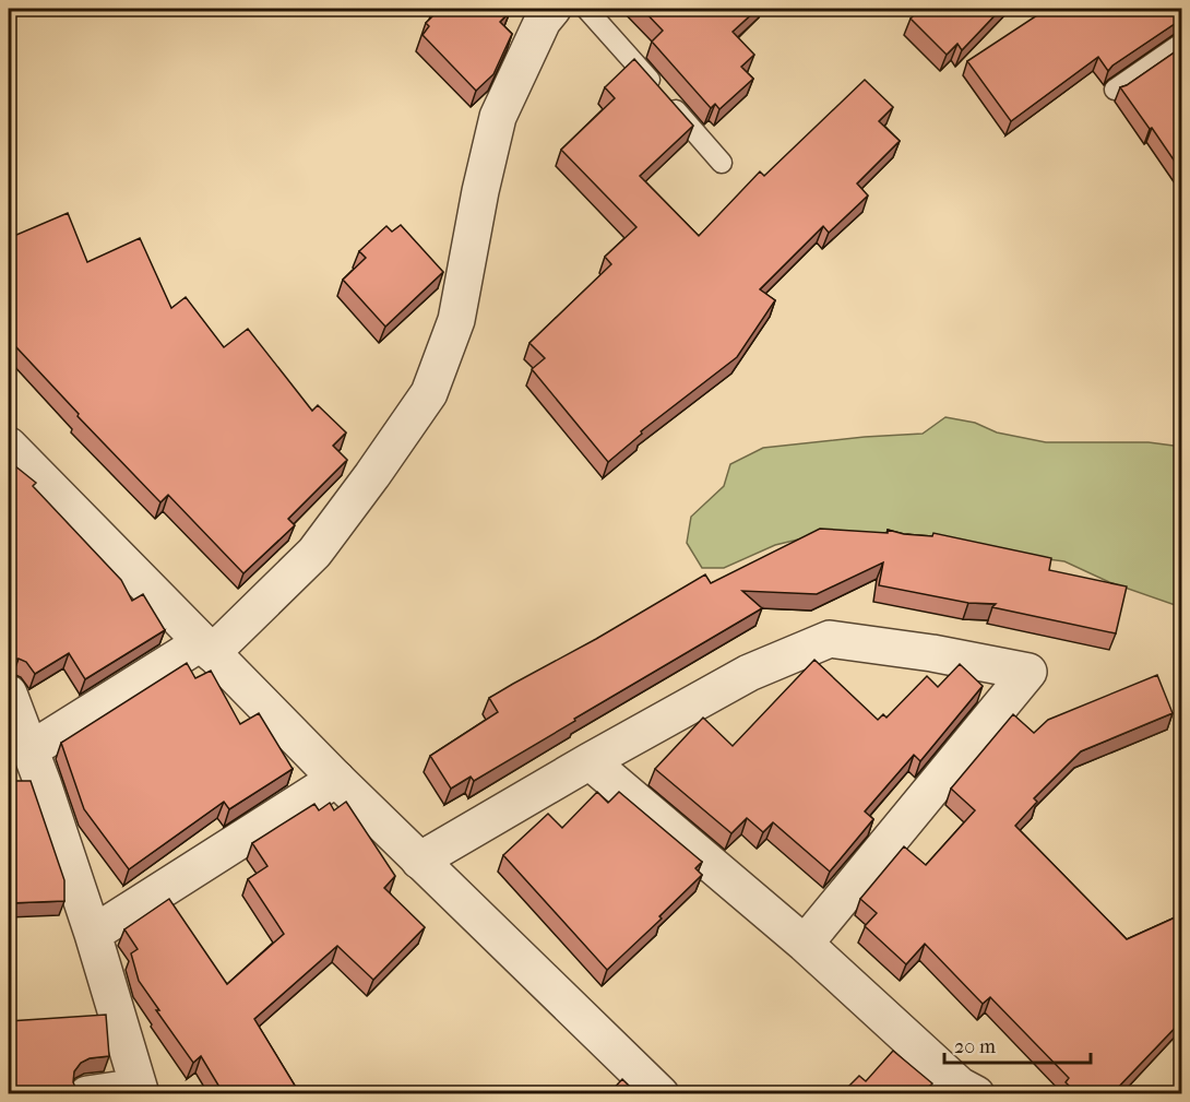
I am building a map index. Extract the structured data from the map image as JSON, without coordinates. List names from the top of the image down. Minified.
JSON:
{"scale_bar":"20 m"}
